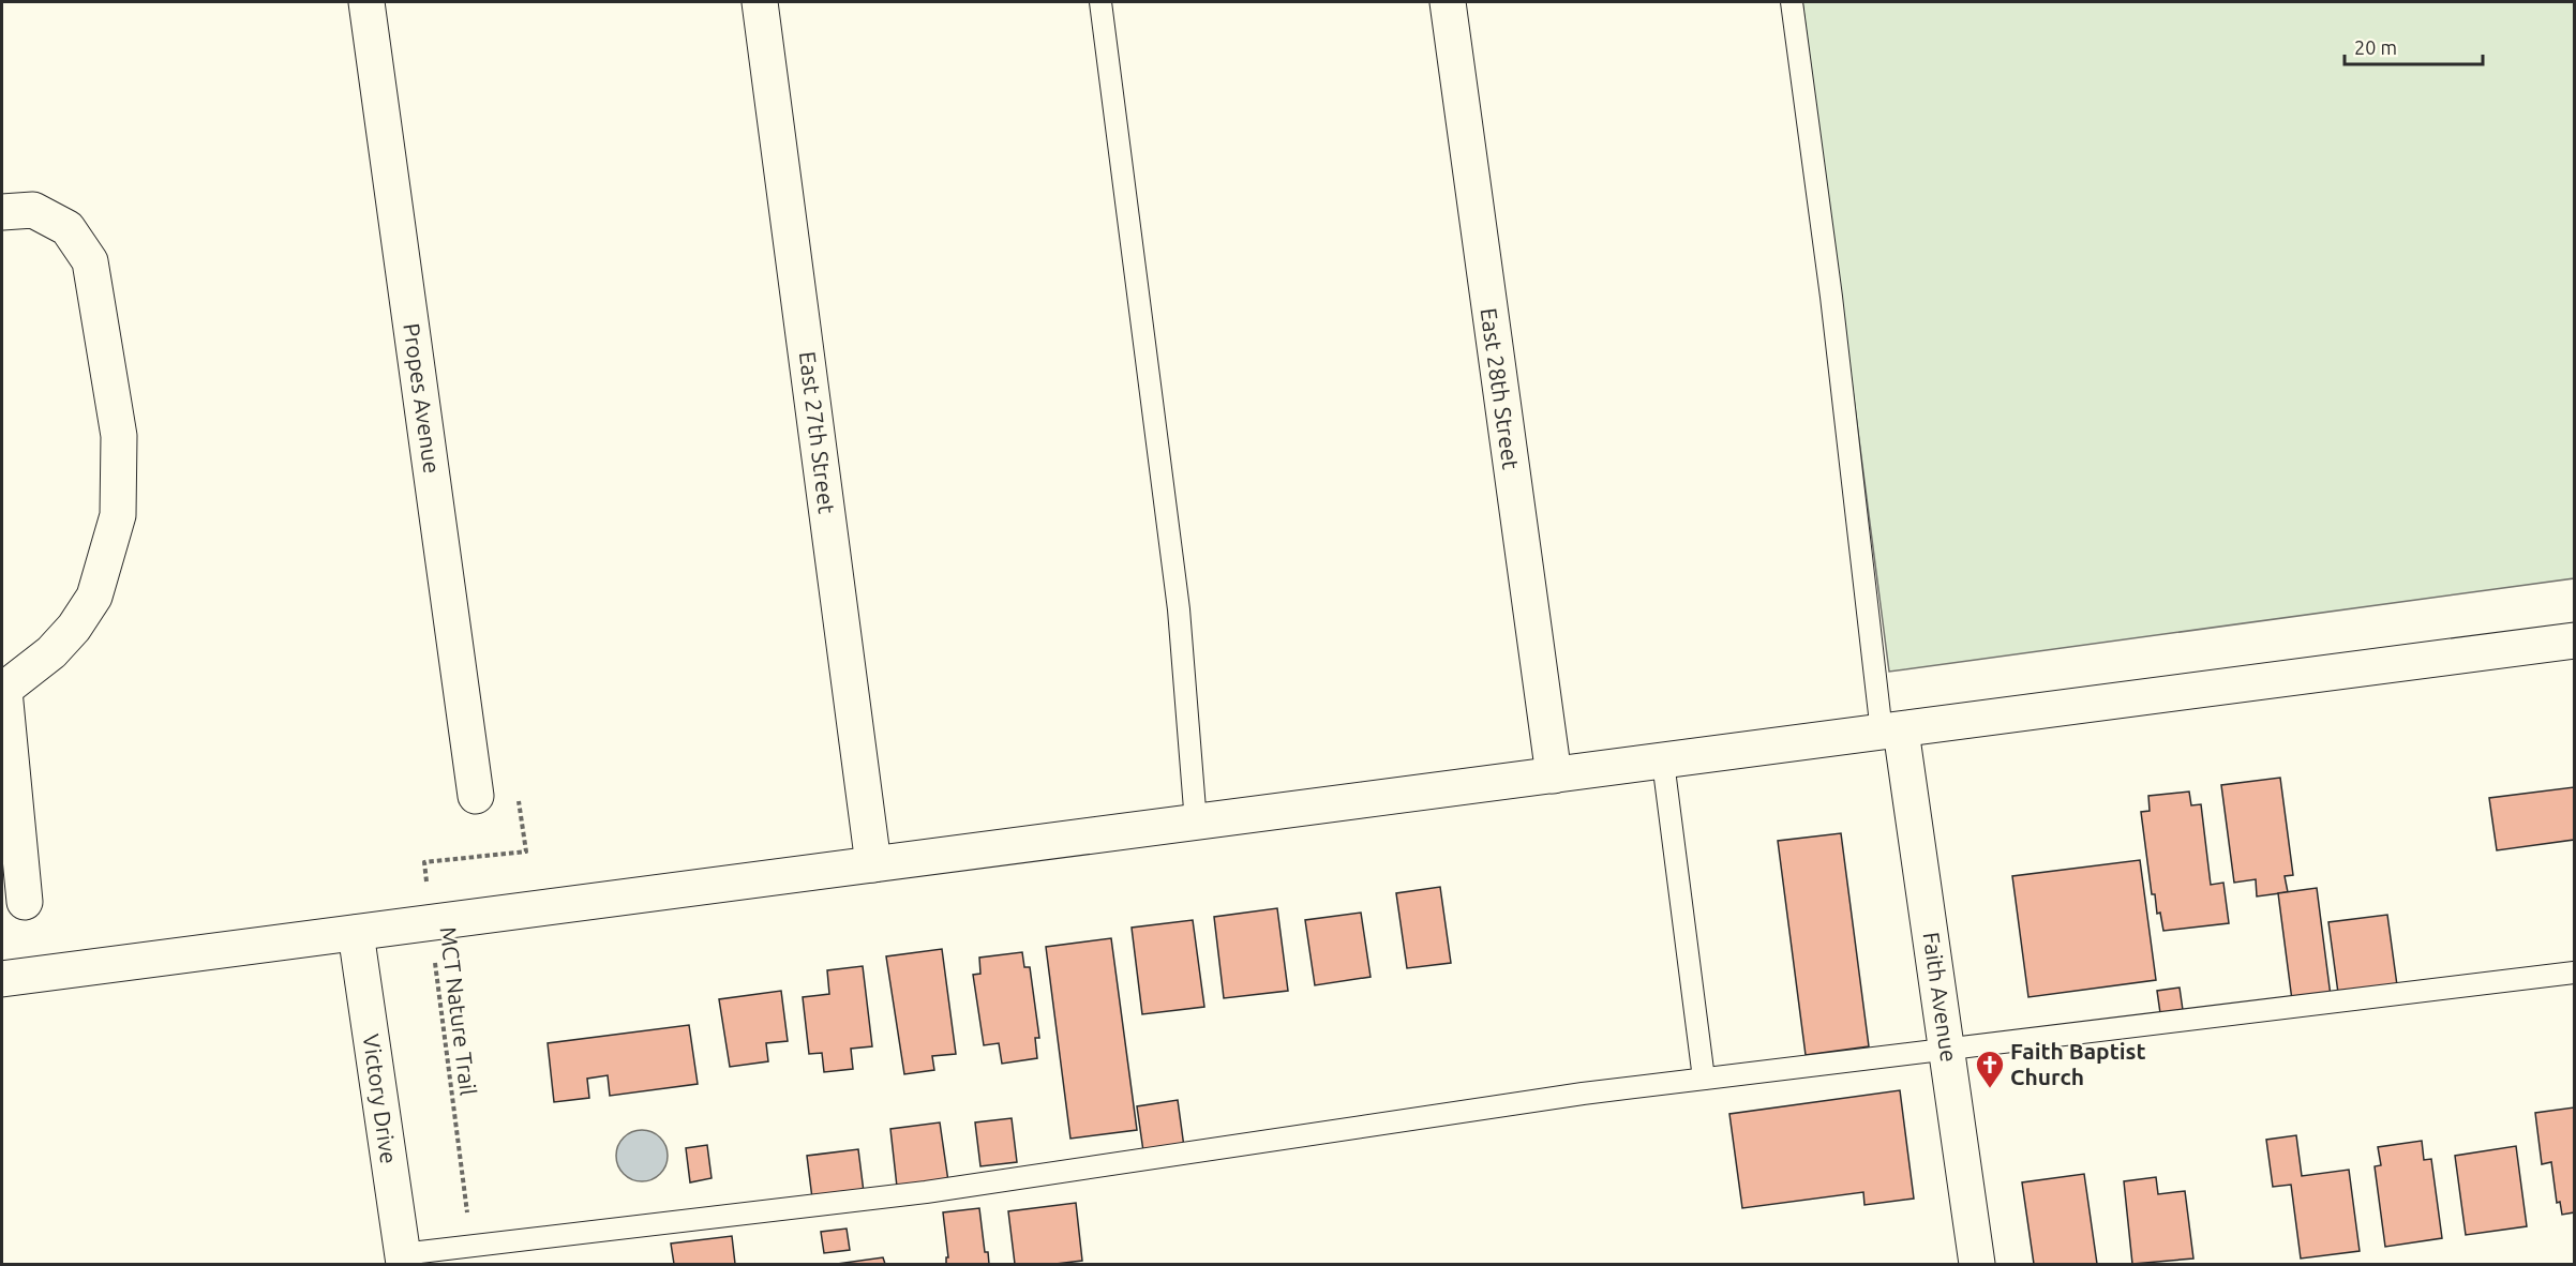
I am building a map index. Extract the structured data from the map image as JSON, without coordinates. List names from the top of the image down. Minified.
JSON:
{"streets":{"street":["East 28th Street","Propes Avenue","East 27th Street","Faith Avenue","Victory Drive"],"path":["MCT Nature Trail"]},"places":{"church":["Faith Baptist Church"]},"scale_bar":"20 m"}
